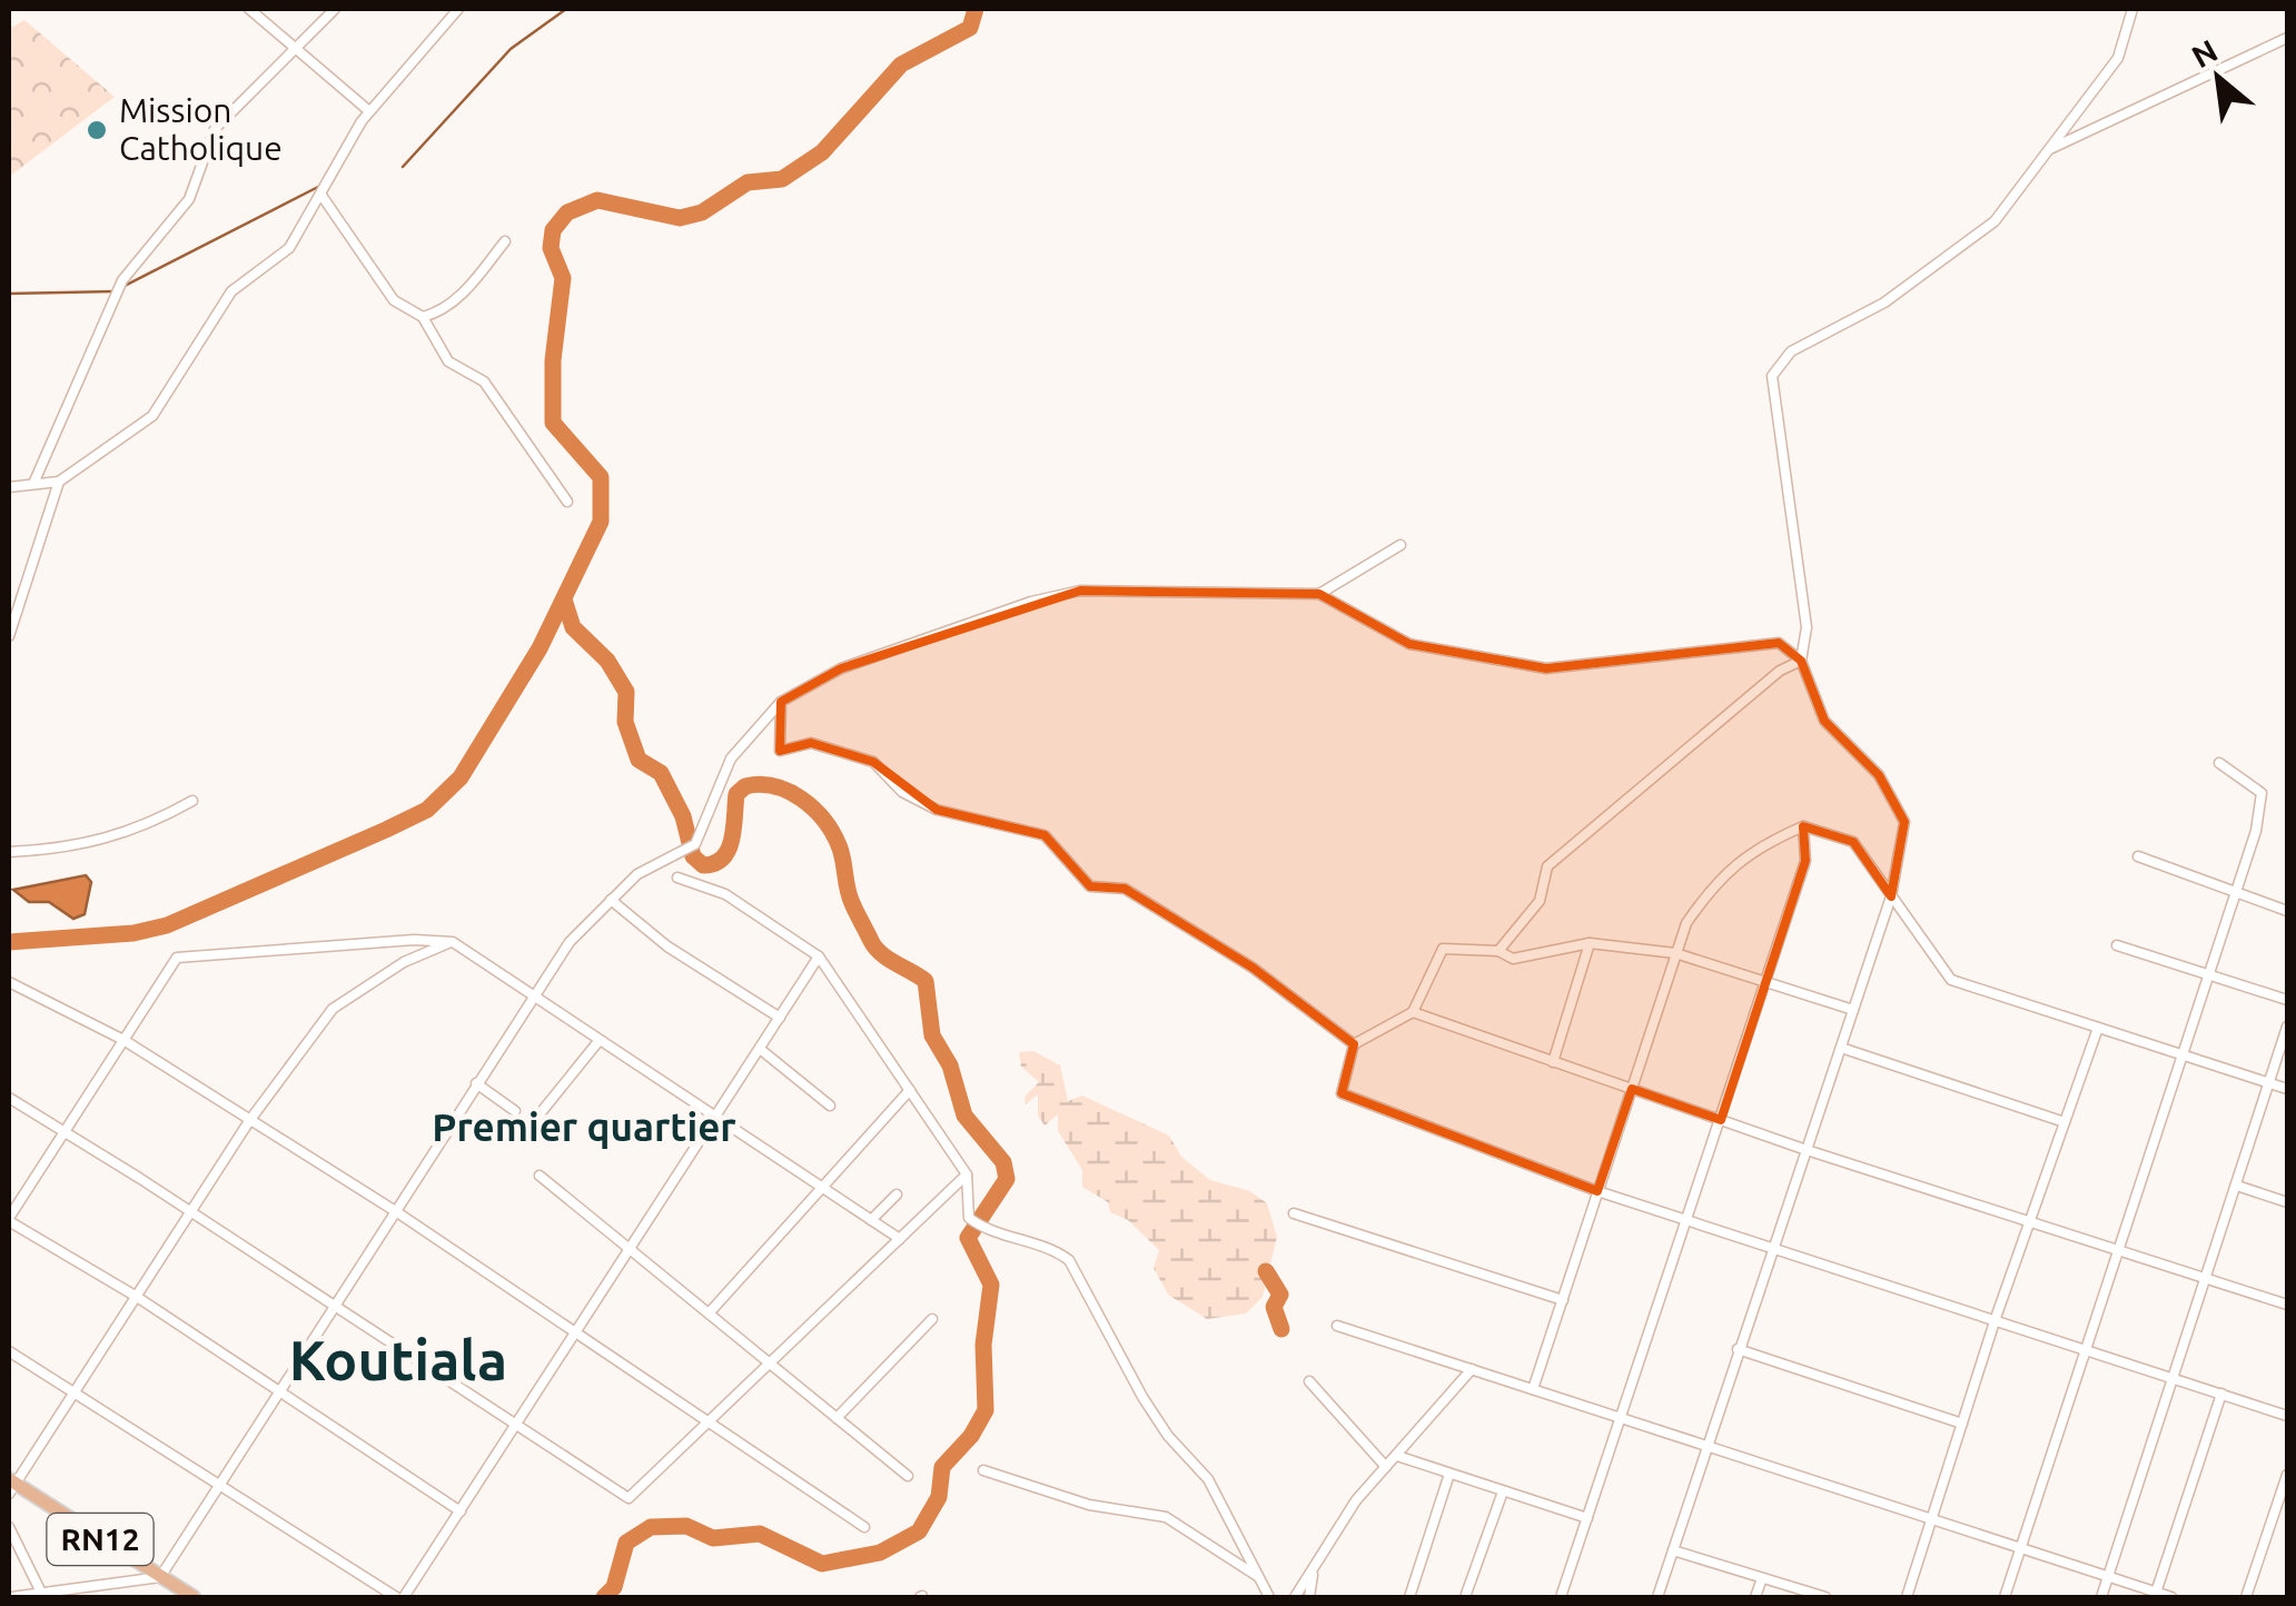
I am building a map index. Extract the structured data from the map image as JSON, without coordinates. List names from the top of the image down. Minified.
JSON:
{"streets":{"main road":["RN12"]},"districts":["Premier quartier","Koutiala"],"places":["Mission Catholique"],"north":"top left"}
